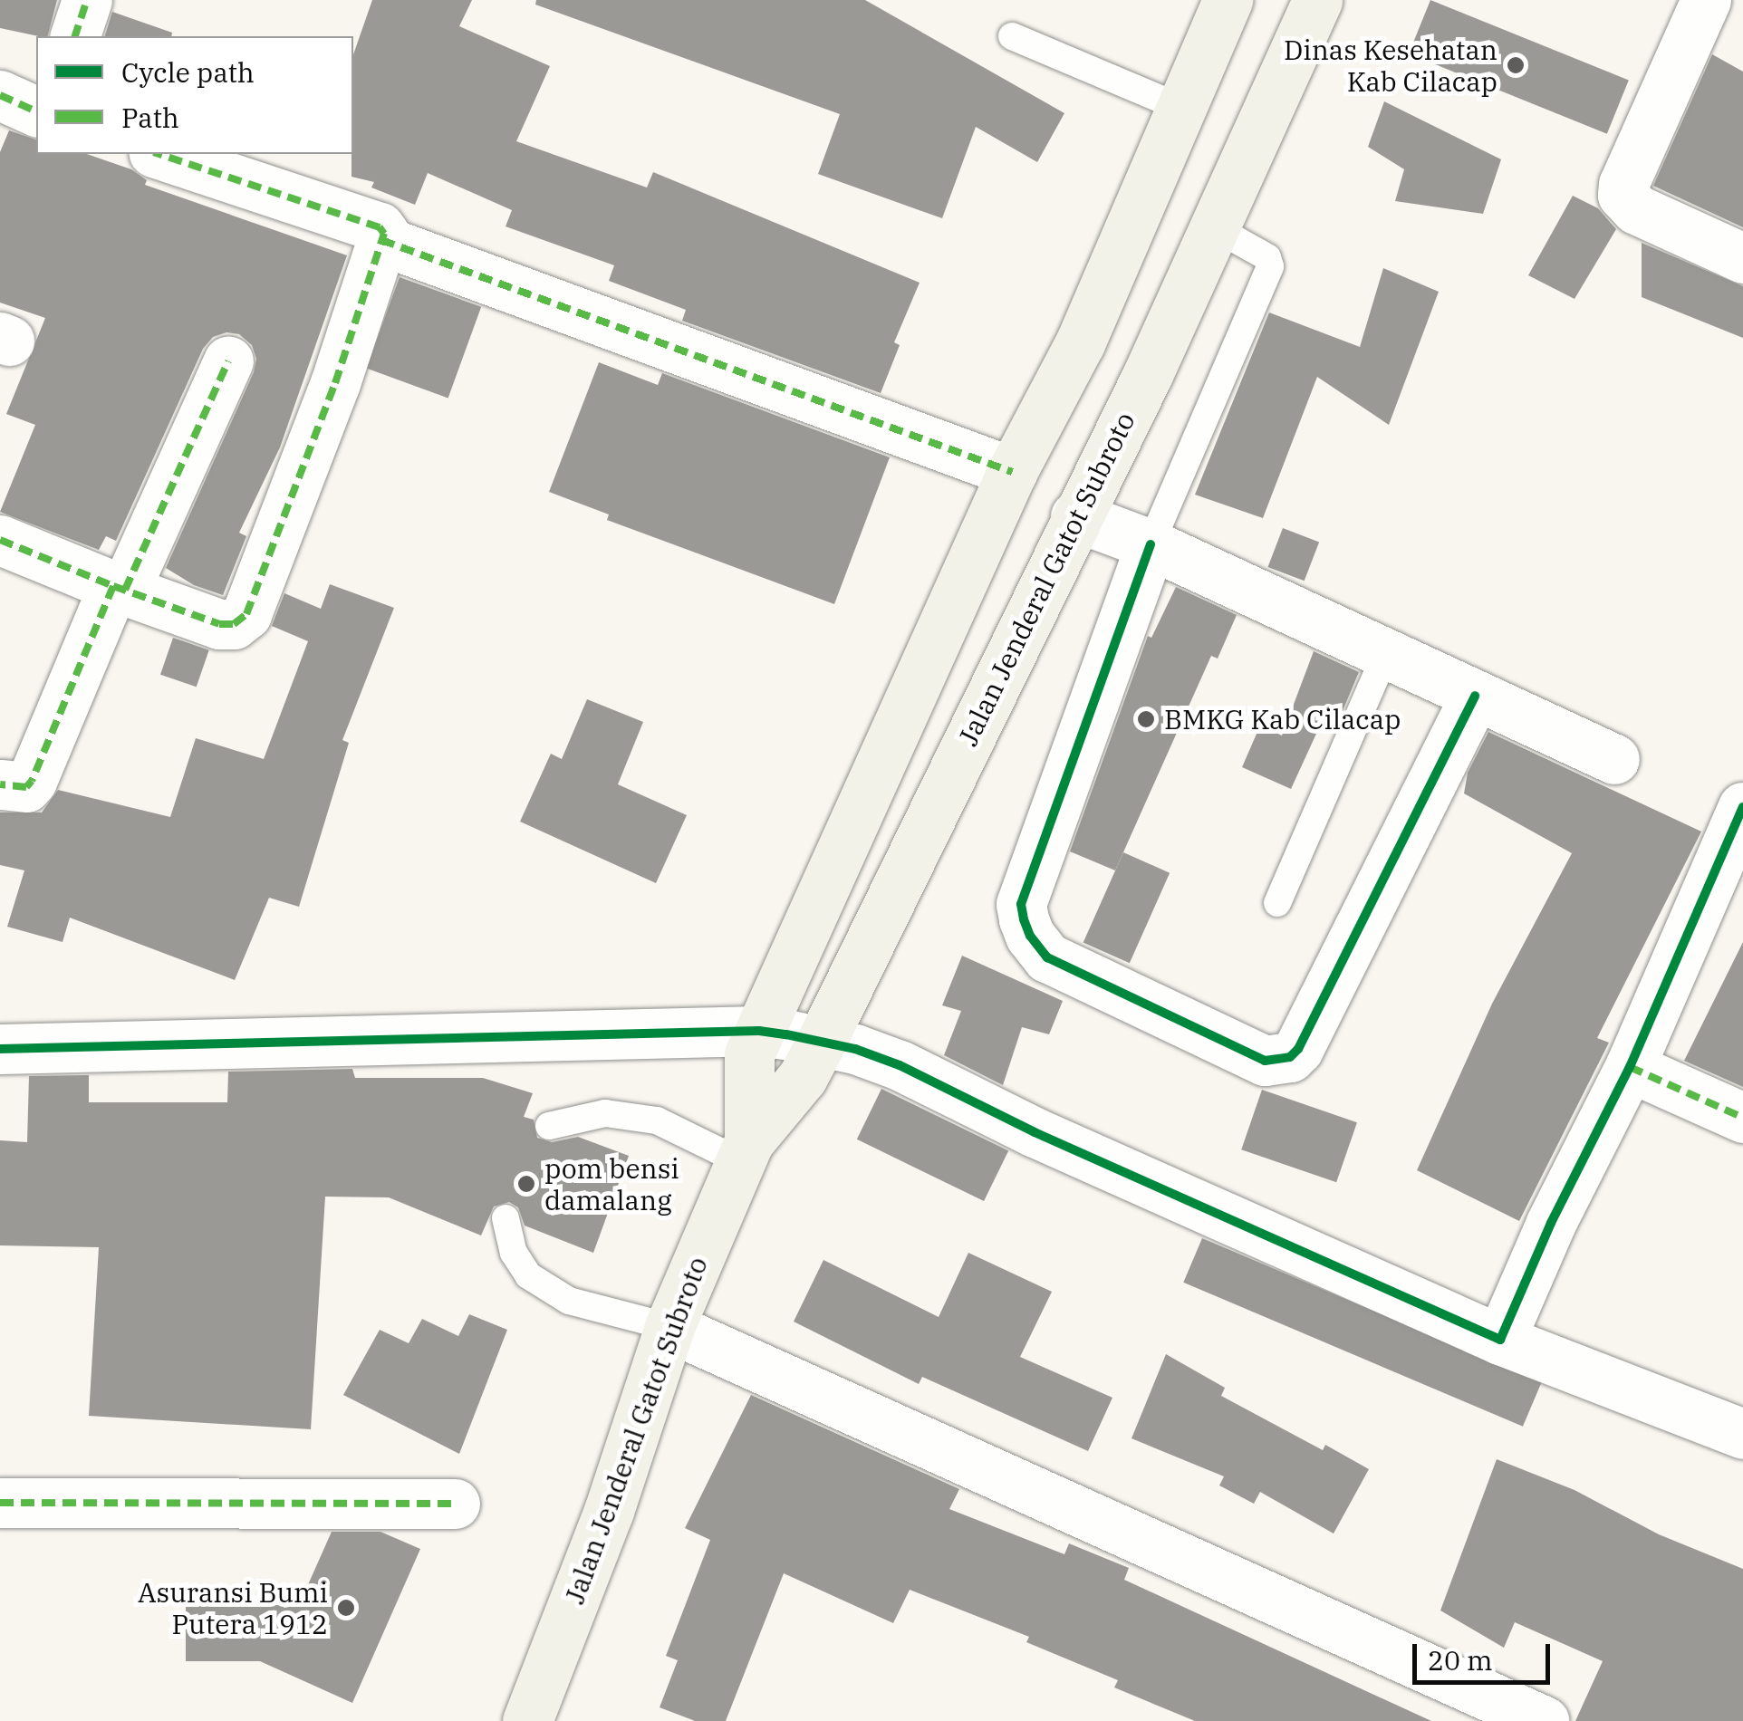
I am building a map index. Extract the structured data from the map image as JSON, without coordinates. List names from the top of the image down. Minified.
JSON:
{"streets":{"main road":["Jalan Jenderal Gatot Subroto"]},"places":["Dinas Kesehatan Kab Cilacap","BMKG Kab Cilacap","pom bensi damalang","Asuransi Bumi Putera 1912"],"legend":["Cycle path","Path"],"scale_bar":"20 m"}
